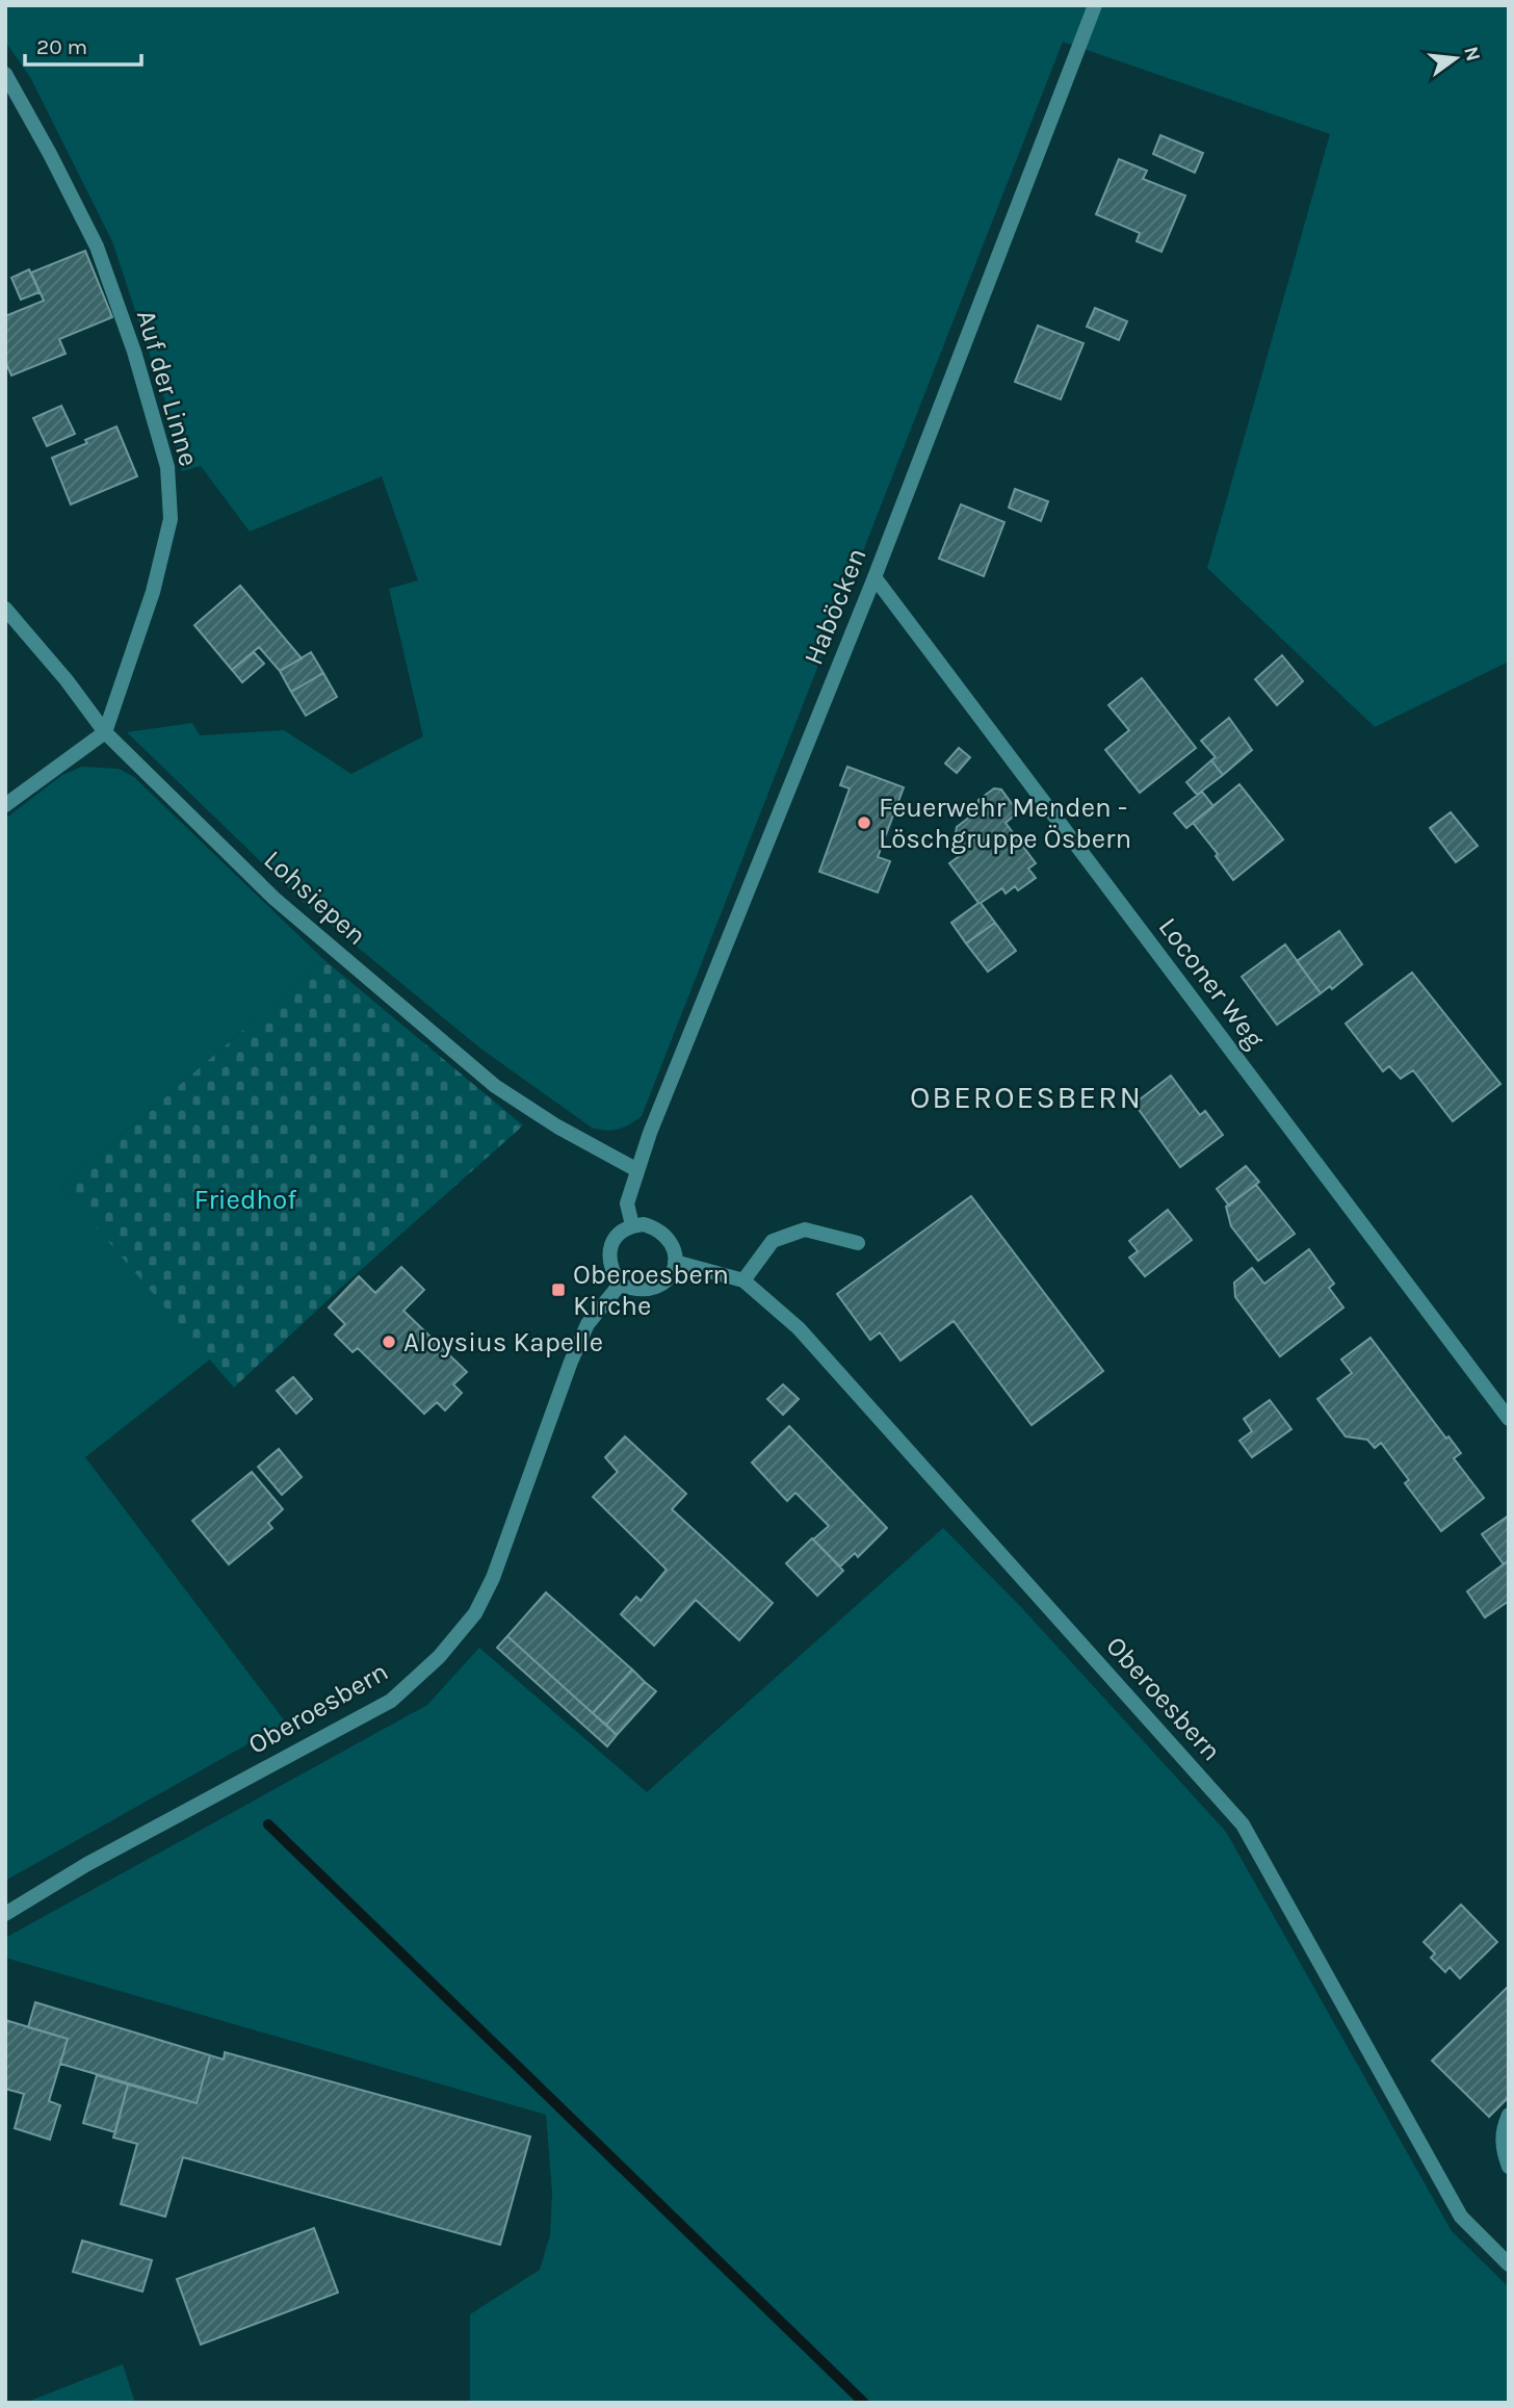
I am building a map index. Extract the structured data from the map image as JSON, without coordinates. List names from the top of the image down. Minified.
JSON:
{"streets":{"street":["Auf der Linne","Haböcken","Lohsiepen","Loconer Weg","Oberoesbern"]},"crossings":[["Auf der Linne","Lohsiepen"],["Haböcken","Lohsiepen"],["Haböcken","Loconer Weg"],["Haböcken","Oberoesbern"]],"districts":["OBEROESBERN"],"parks":["Friedhof"],"places":{"other":["Feuerwehr Menden - Löschgruppe Ösbern","Aloysius Kapelle"],"transit":["Oberoesbern Kirche"]},"scale_bar":"20 m","north":"right"}
